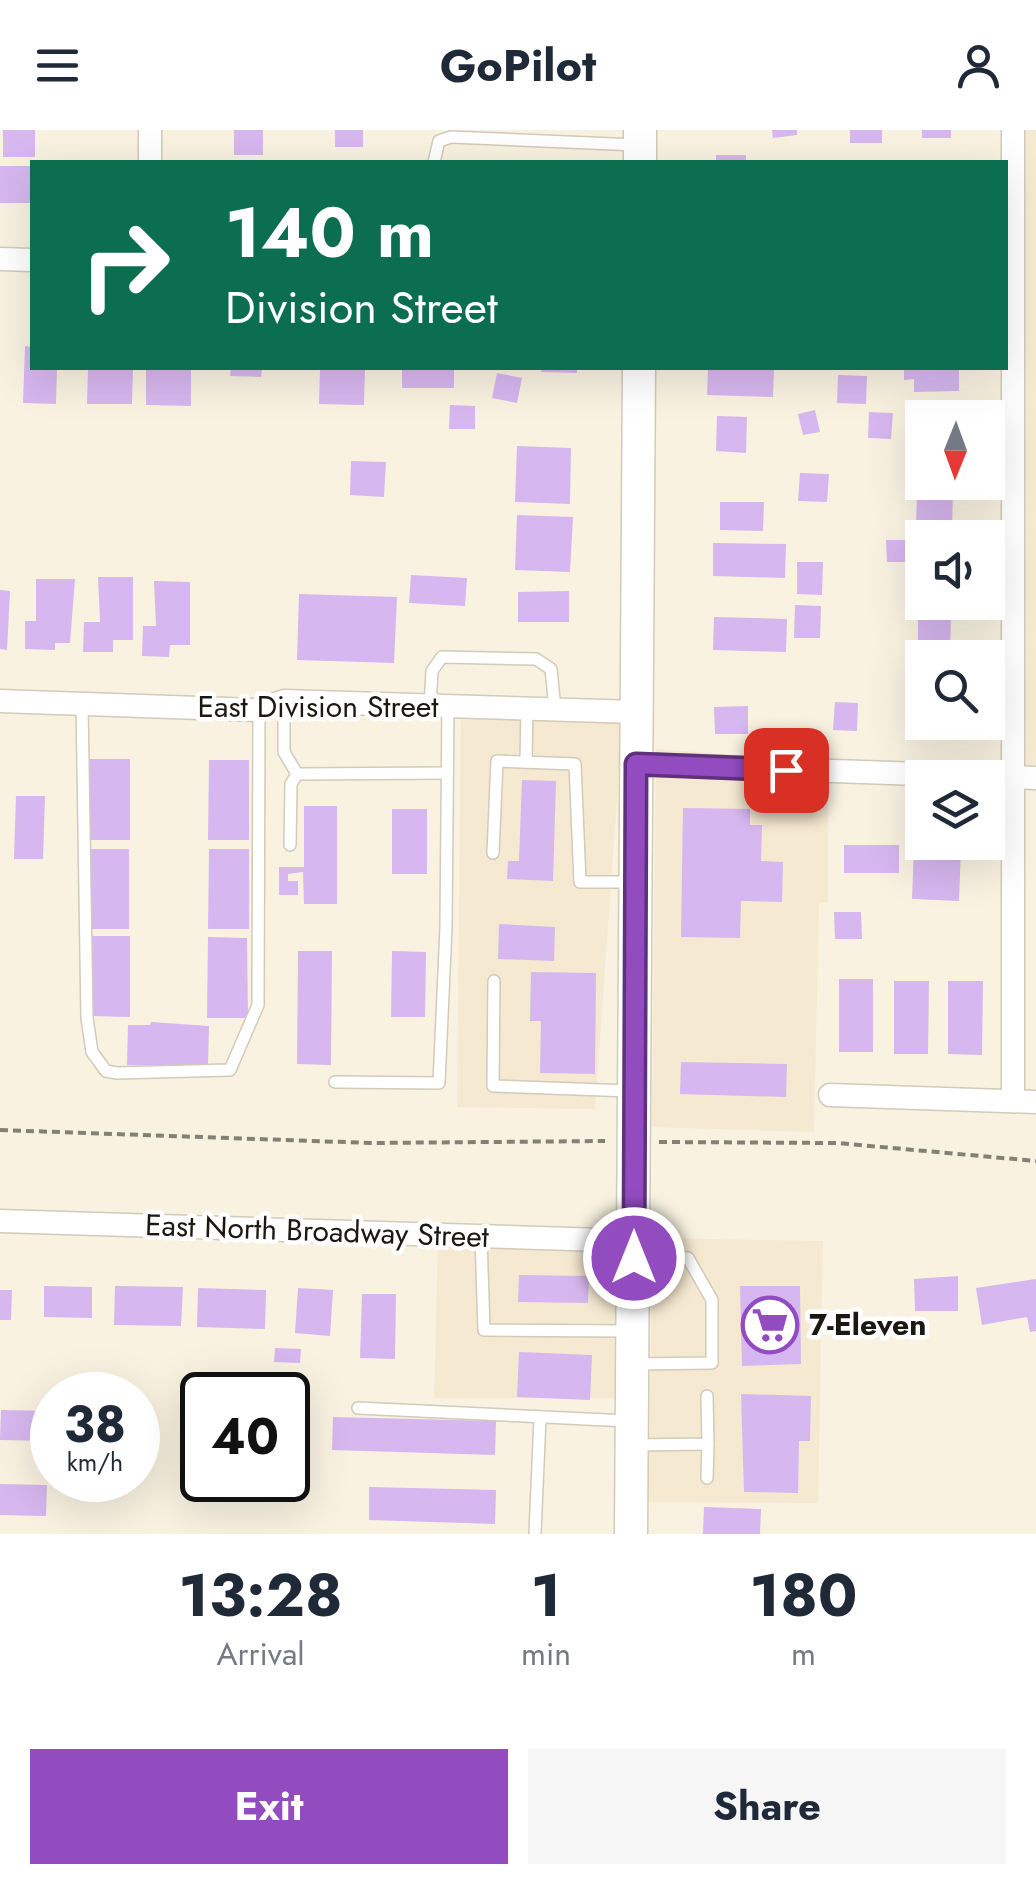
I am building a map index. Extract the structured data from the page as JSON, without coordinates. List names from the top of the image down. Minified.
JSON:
{"streets":{"street":["East Division Street","East North Broadway Street"]},"places":{"supermarket":["7-Eleven"]},"north":"bottom","page":{"header":"GoPilot","turn":["140 m","Division Street"],"speed":"38 km/h","limit":"40","eta":["13:28","Arrival","1","min","180","m"],"buttons":["Exit","Share"]}}
